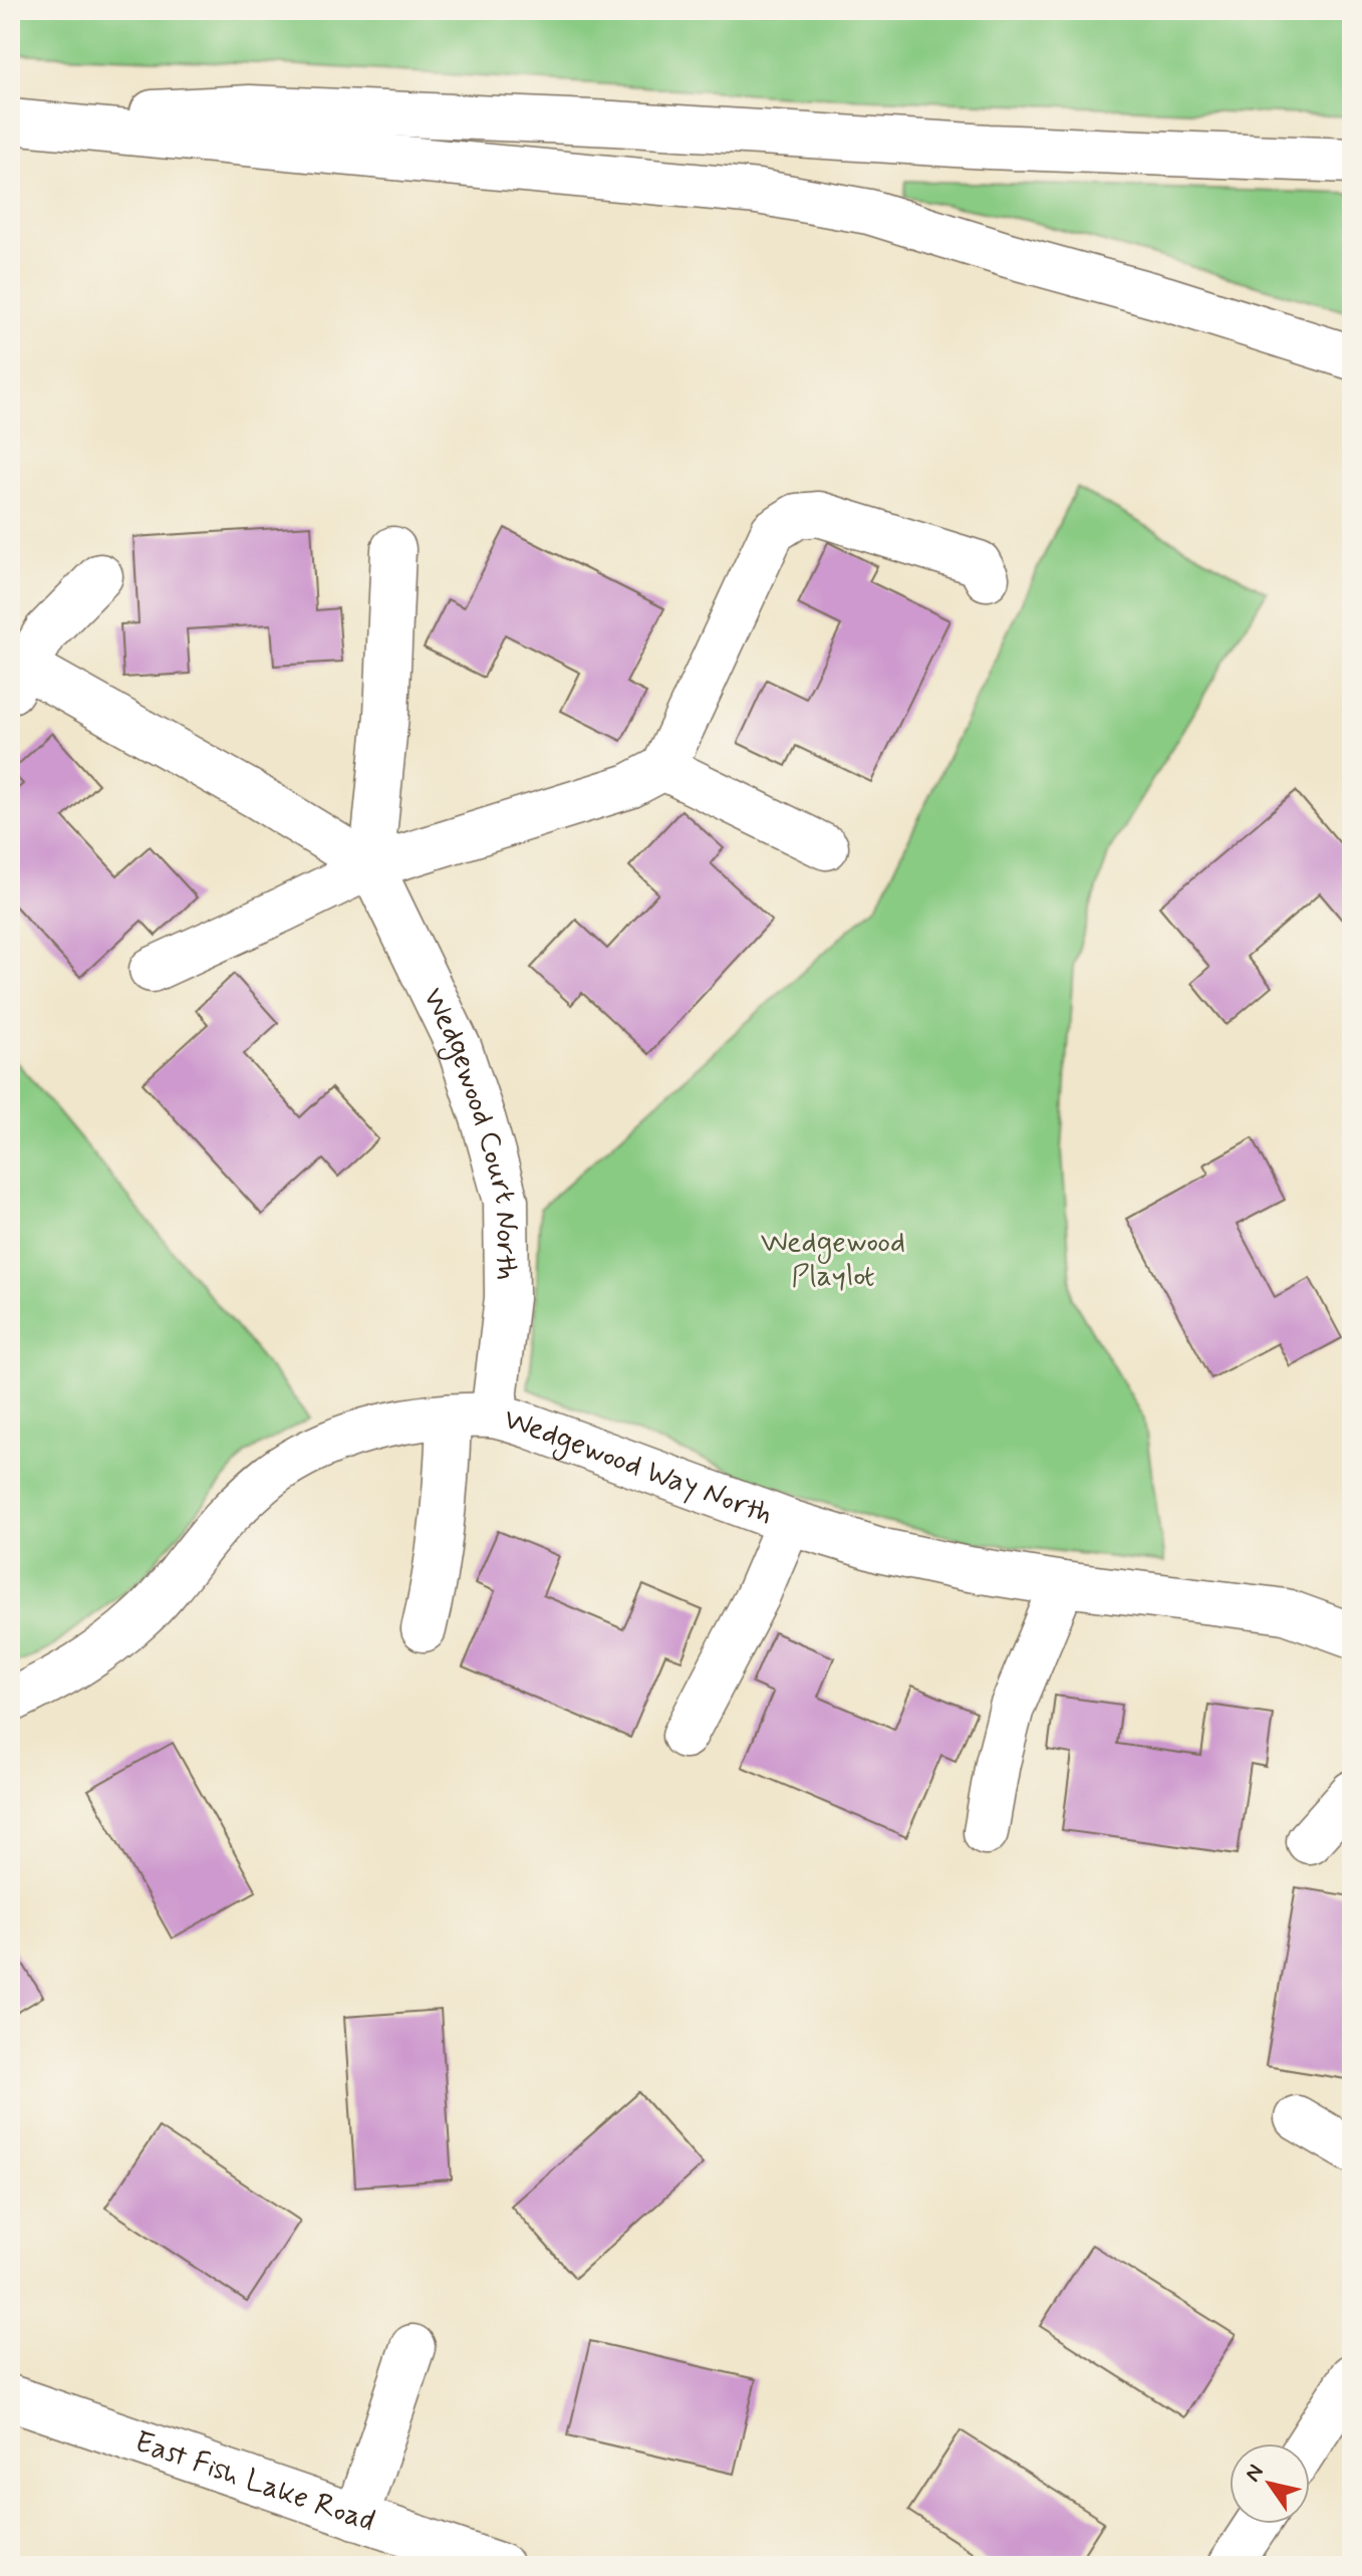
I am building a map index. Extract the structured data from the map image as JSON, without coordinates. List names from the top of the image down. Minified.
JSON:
{"streets":{"main road":["Wedgewood Court North","Wedgewood Way North","East Fish Lake Road"]},"crossings":[["Wedgewood Court North","Wedgewood Way North"]],"parks":["Wedgewood Playlot"],"north":"top left"}
